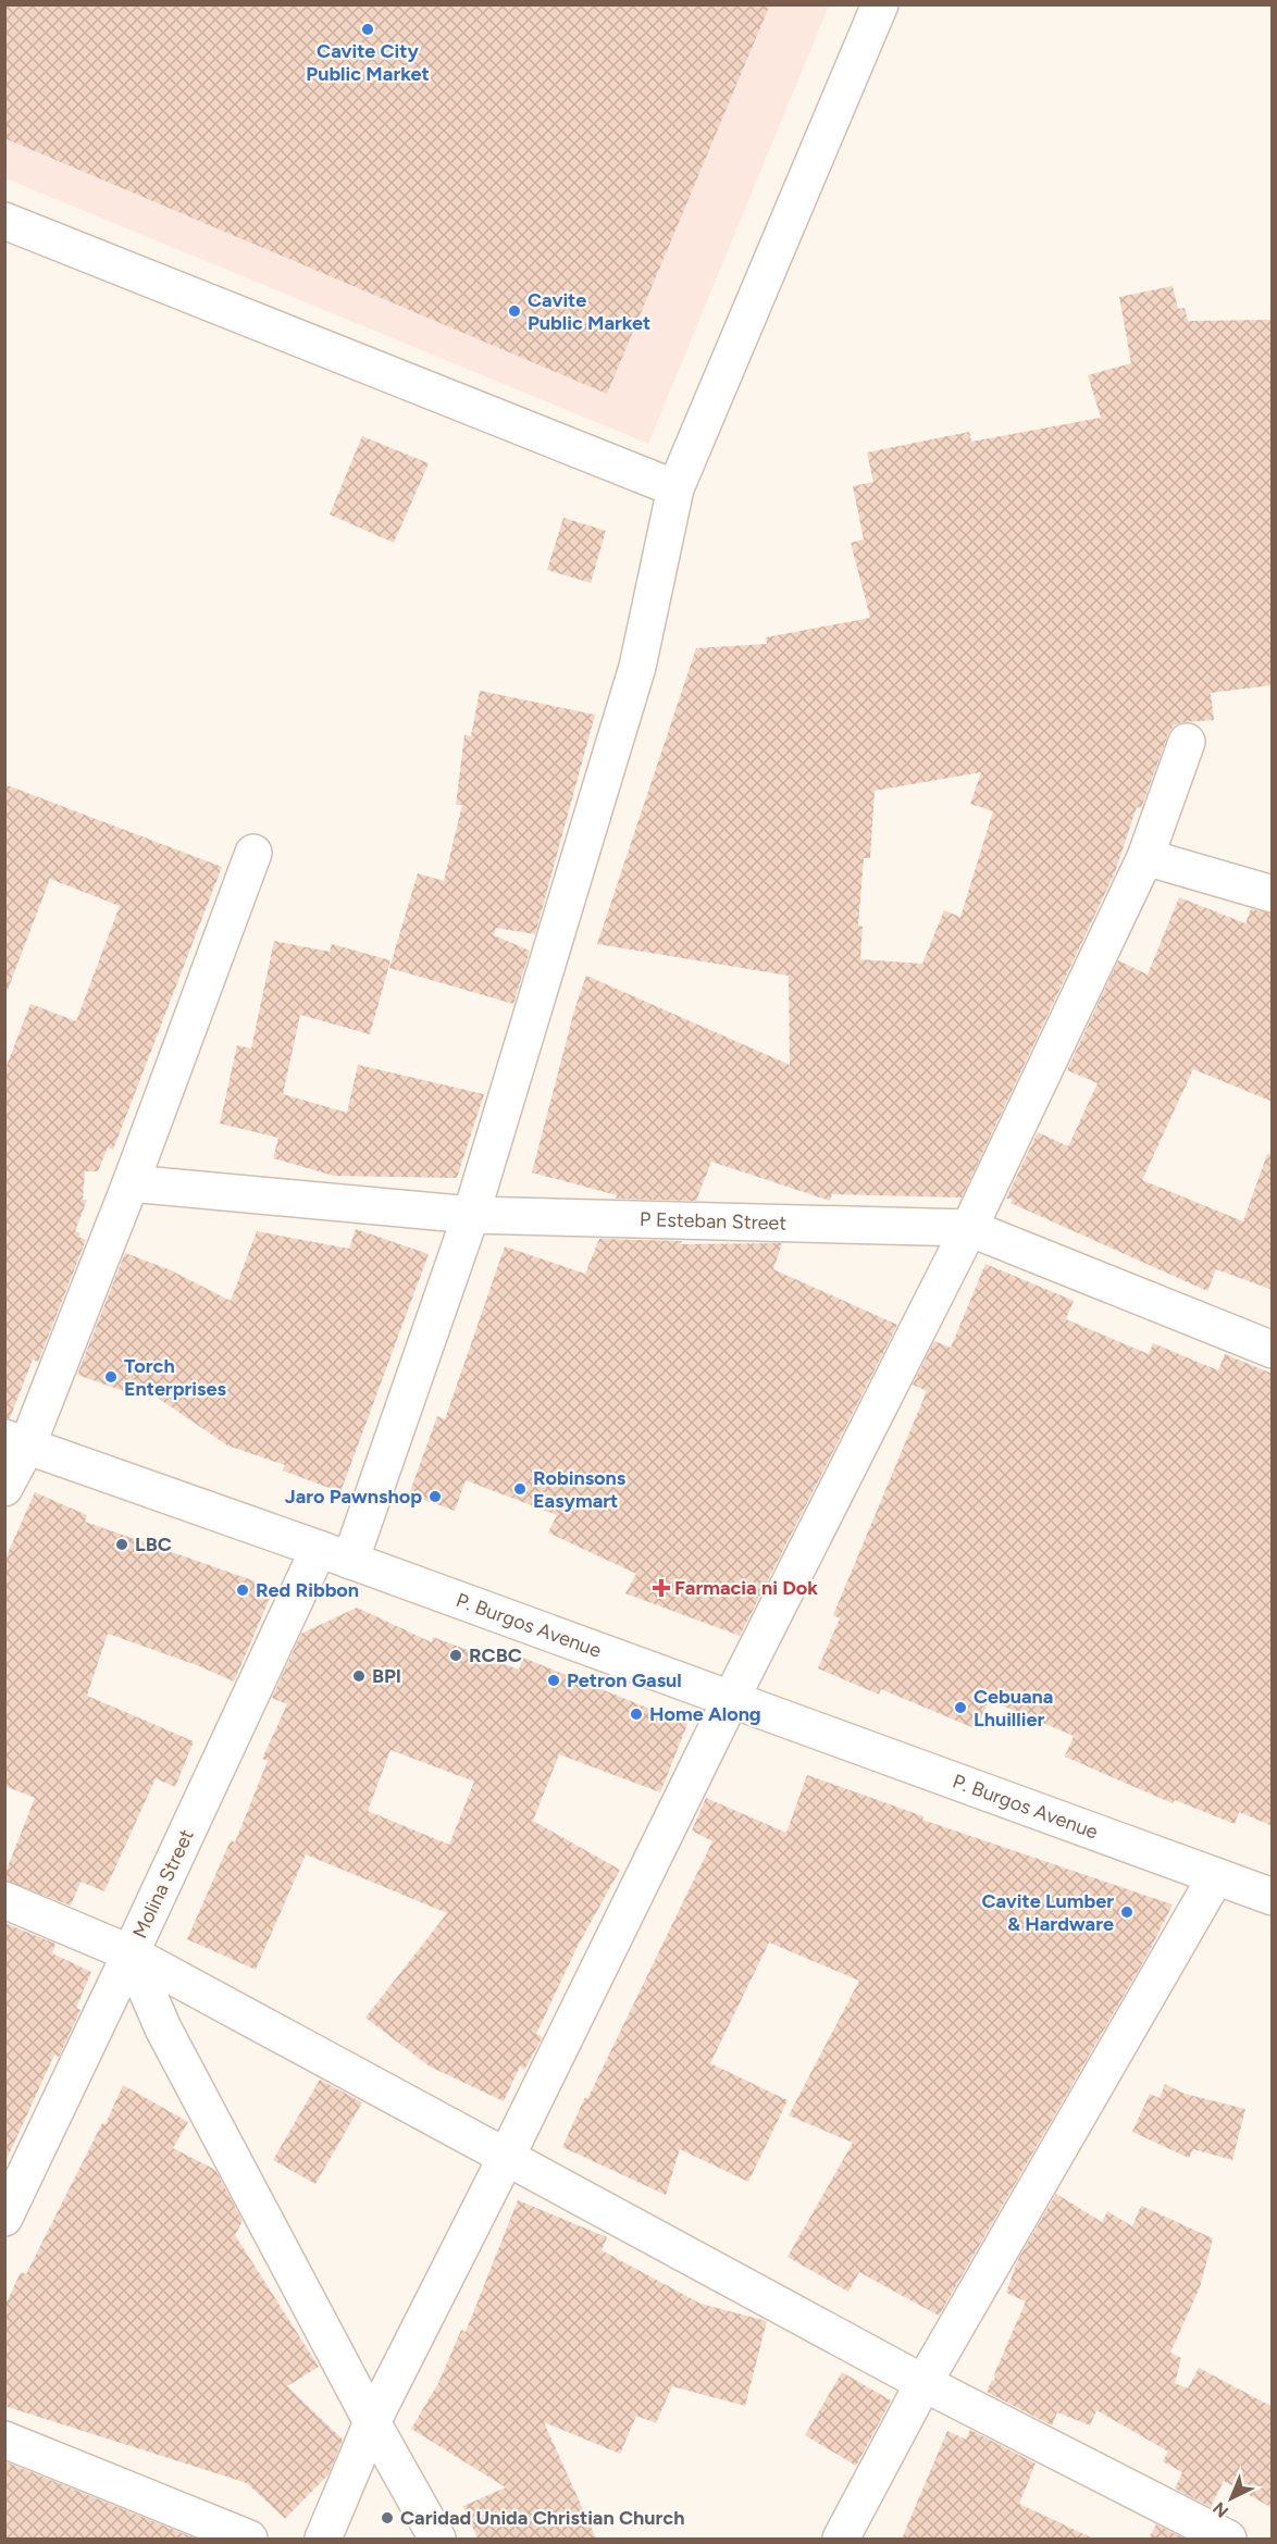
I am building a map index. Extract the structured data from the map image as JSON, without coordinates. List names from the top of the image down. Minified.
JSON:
{"streets":{"street":["P Esteban Street","P. Burgos Avenue","Molina Street"]},"crossings":[["P Esteban Street","Molina Street"],["P. Burgos Avenue","Molina Street"]],"places":{"other":["Cavite City Public Market","Cavite Public Market","Torch Enterprises","Robinsons Easymart","Jaro Pawnshop","LBC","Red Ribbon","RCBC","BPI","Petron Gasul","Cebuana Lhuillier","Home Along","Cavite Lumber & Hardware","Caridad Unida Christian Church"],"health":["Farmacia ni Dok"]},"north":"bottom left"}
